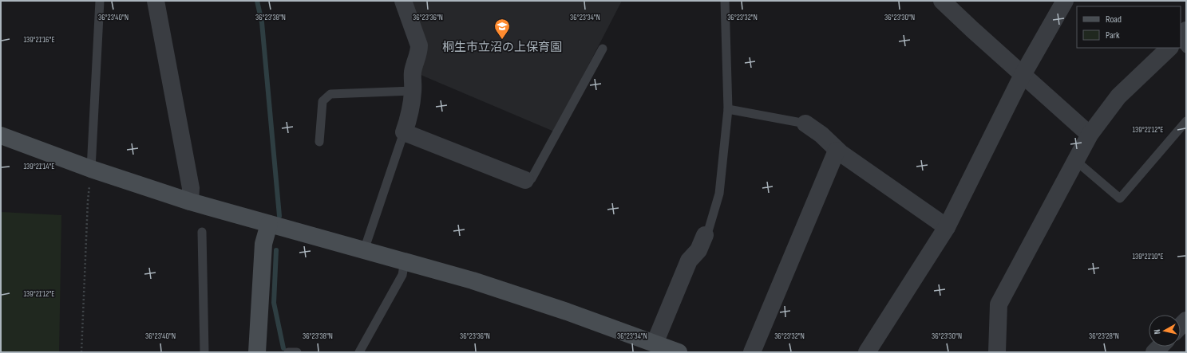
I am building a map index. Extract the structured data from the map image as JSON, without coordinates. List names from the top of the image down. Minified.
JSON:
{"places":{"school or university":["桐生市立沼の上保育園"]},"legend":["Road","Park"],"north":"left","coordinates":["36°23'40\"N","36°23'38\"N","36°23'36\"N","36°23'34\"N","36°23'32\"N","36°23'30\"N","139°21'16\"E","139°21'12\"E","139°21'14\"E","139°21'10\"E","36°23'28\"N"]}
